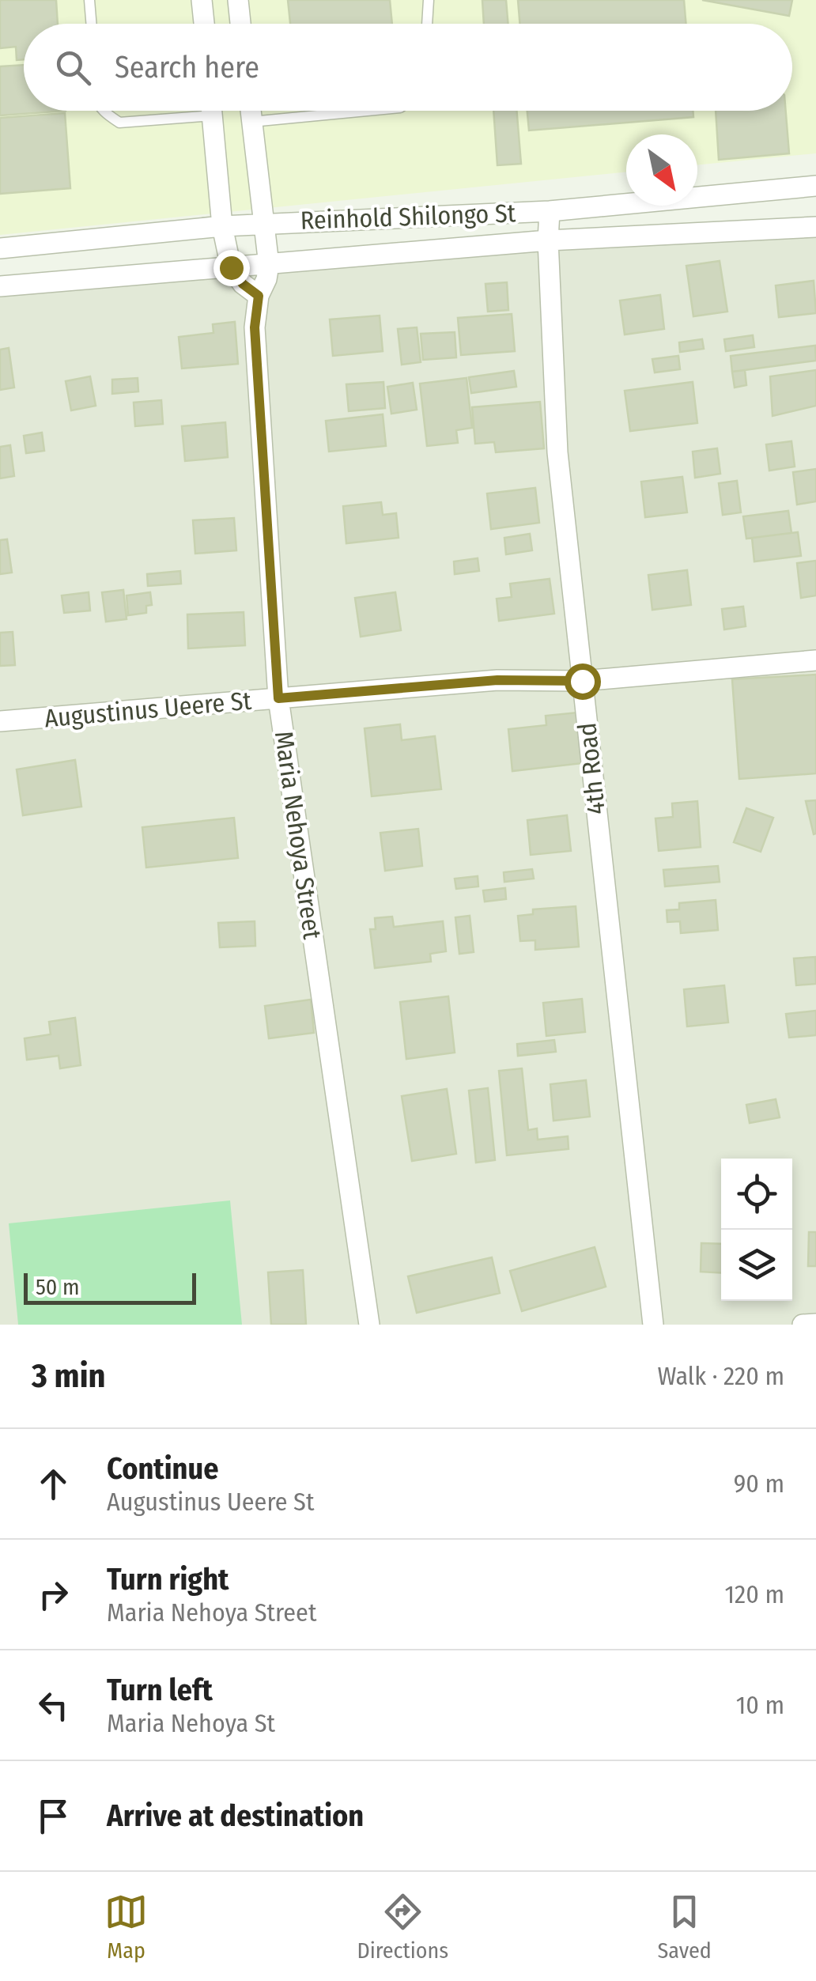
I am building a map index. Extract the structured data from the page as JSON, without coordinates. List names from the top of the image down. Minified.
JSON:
{"streets":{"street":["Reinhold Shilongo St","Augustinus Ueere St","4th Road","Maria Nehoya Street"]},"crossings":[["Reinhold Shilongo St","4th Road"],["Reinhold Shilongo St","Maria Nehoya Street"],["Augustinus Ueere St","4th Road"],["Augustinus Ueere St","Maria Nehoya Street"]],"scale_bar":"50 m","north":"bottom right","page":{"search":"Search here","scale":"50 m","heading":["3 min","Walk · 220 m"],"list":[["Continue","Augustinus Ueere St","90 m"],["Turn right","Maria Nehoya Street","120 m"],["Turn left","Maria Nehoya St","10 m"],"Arrive at destination"],"nav":["Map","Directions","Saved"]}}
